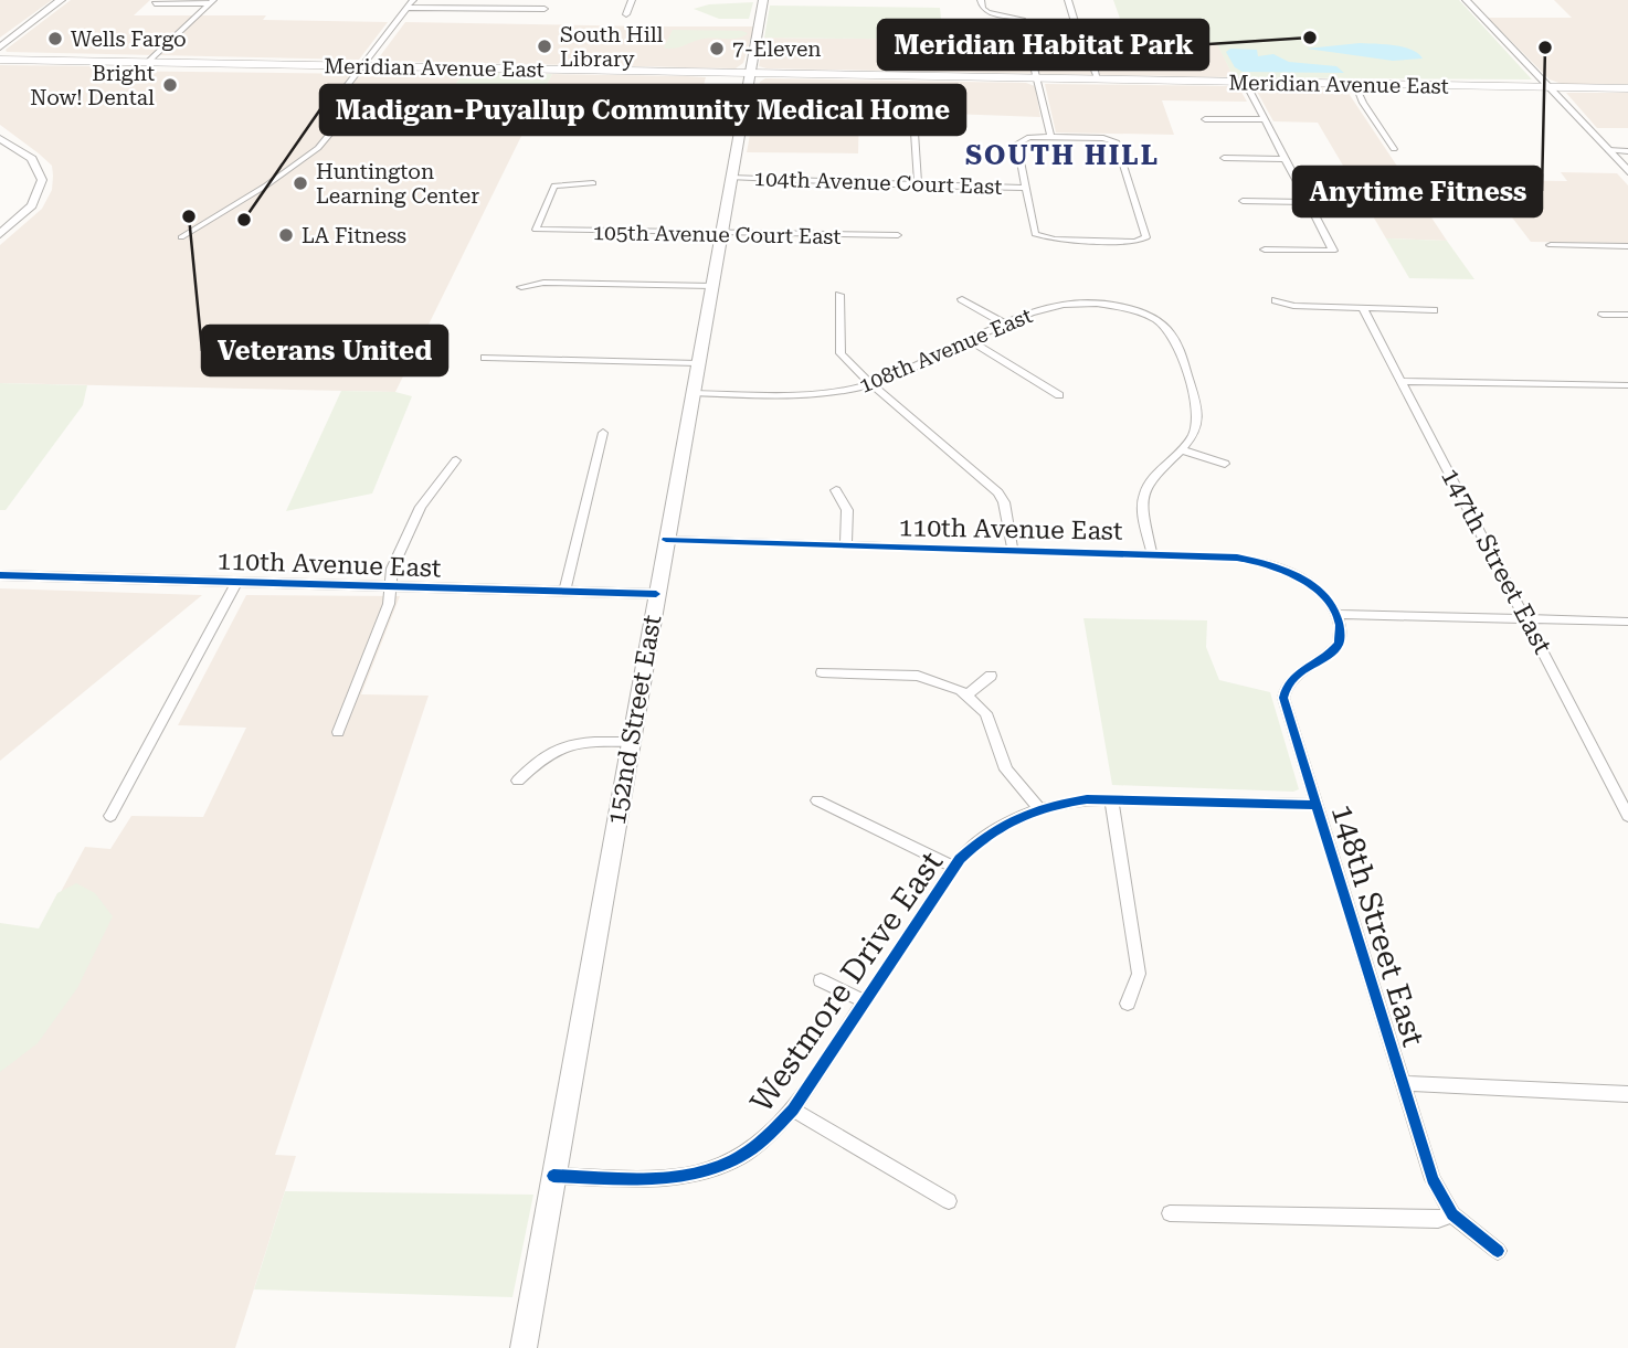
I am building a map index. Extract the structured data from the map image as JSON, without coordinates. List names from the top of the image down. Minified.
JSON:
{"streets":{"main road":["Meridian Avenue East","152nd Street East"],"street":["104th Avenue Court East","105th Avenue Court East","108th Avenue East","110th Avenue East","147th Street East","148th Street East","Westmore Drive East"]},"crossings":[["Meridian Avenue East","152nd Street East"],["104th Avenue Court East","152nd Street East"],["105th Avenue Court East","152nd Street East"],["108th Avenue East","152nd Street East"],["110th Avenue East","152nd Street East"],["110th Avenue East","148th Street East"],["152nd Street East","Westmore Drive East"],["148th Street East","Westmore Drive East"]],"districts":["SOUTH HILL"],"places":["Meridian Habitat Park","Wells Fargo","South Hill Library","Anytime Fitness","7-Eleven","Bright Now! Dental","Huntington Learning Center","Veterans United","Madigan-Puyallup Community Medical Home","LA Fitness"]}
